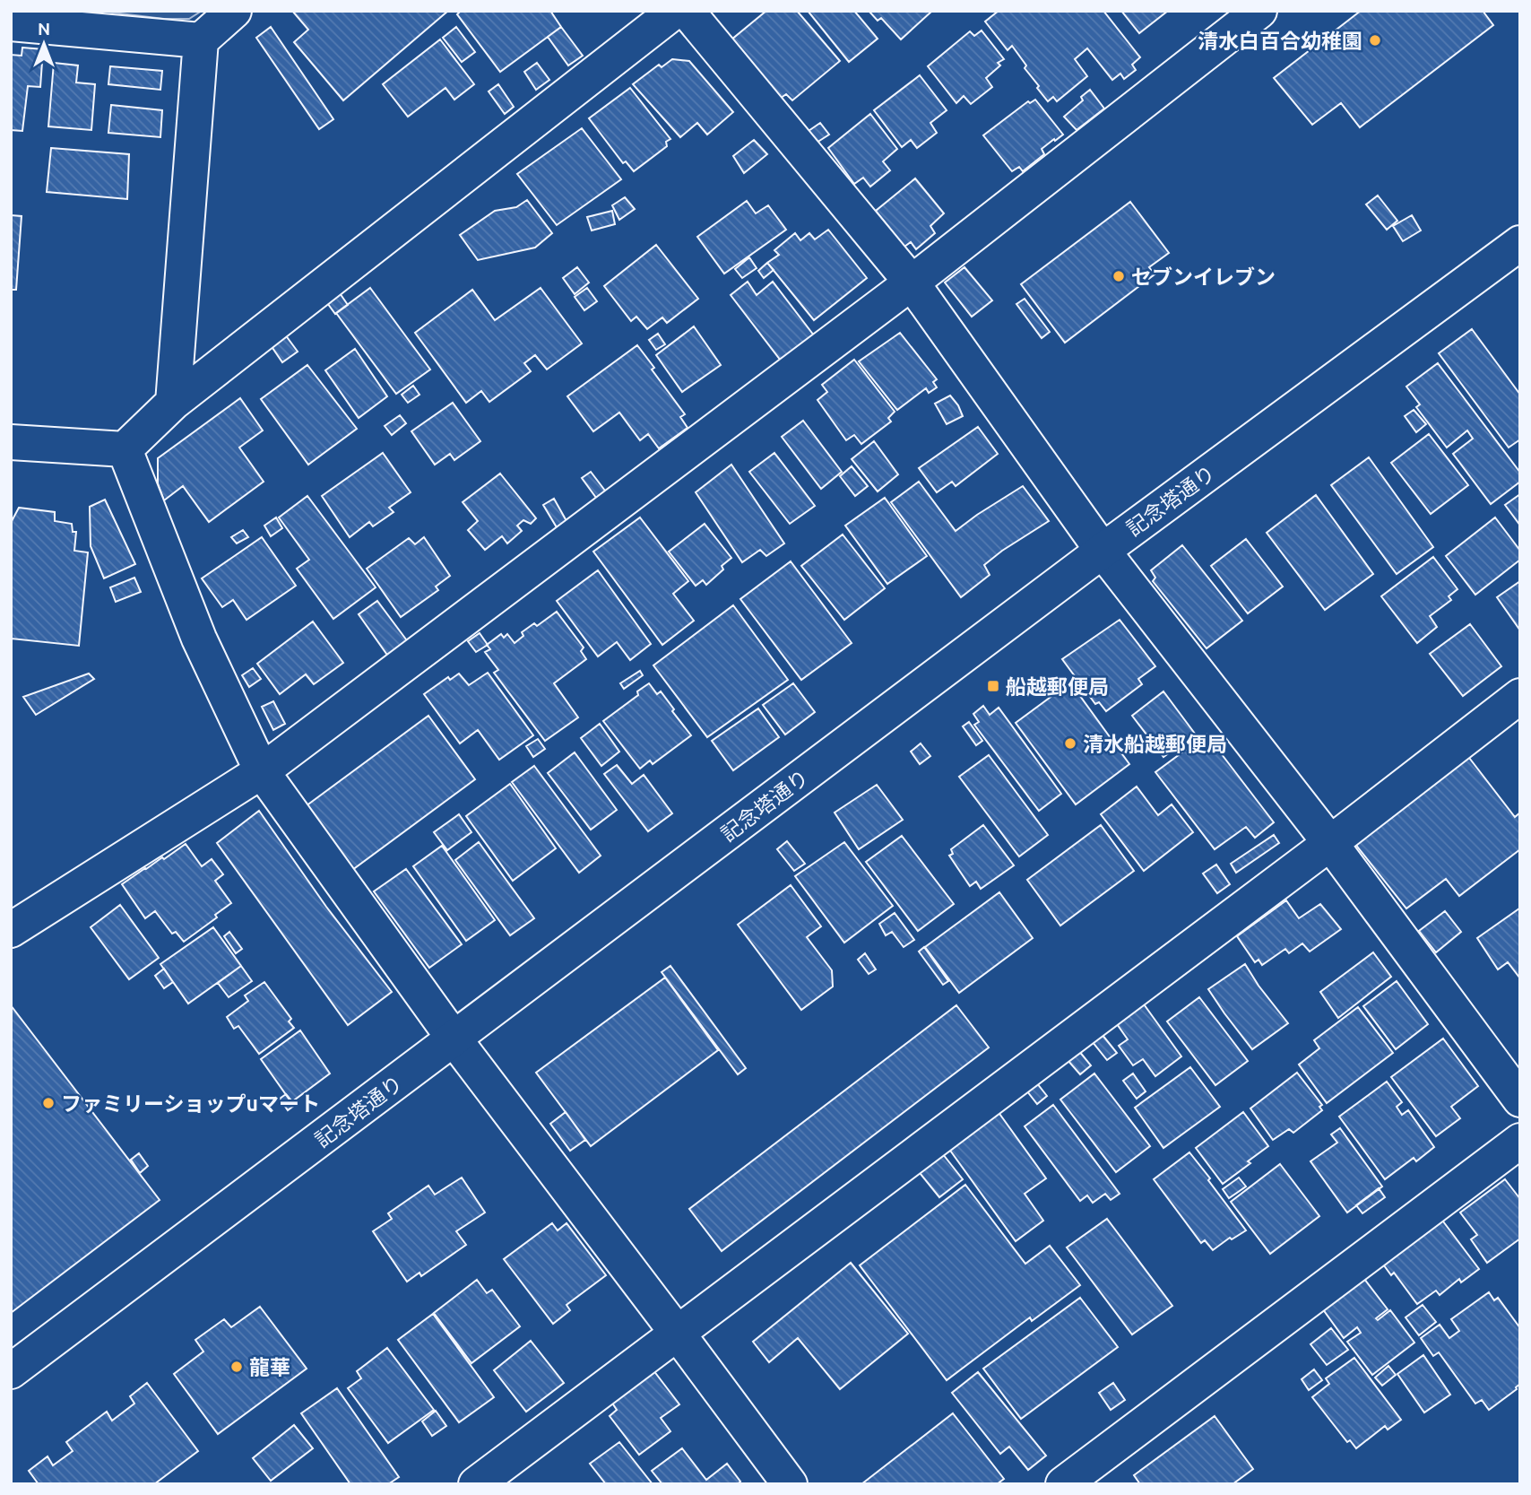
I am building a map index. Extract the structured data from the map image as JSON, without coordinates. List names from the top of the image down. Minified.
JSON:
{"streets":{"street":["記念塔通り"]},"places":{"other":["清水白百合幼稚園","セブンイレブン","清水船越郵便局","ファミリーショップuマート","龍華"],"transit":["船越郵便局"]},"north":"top"}
